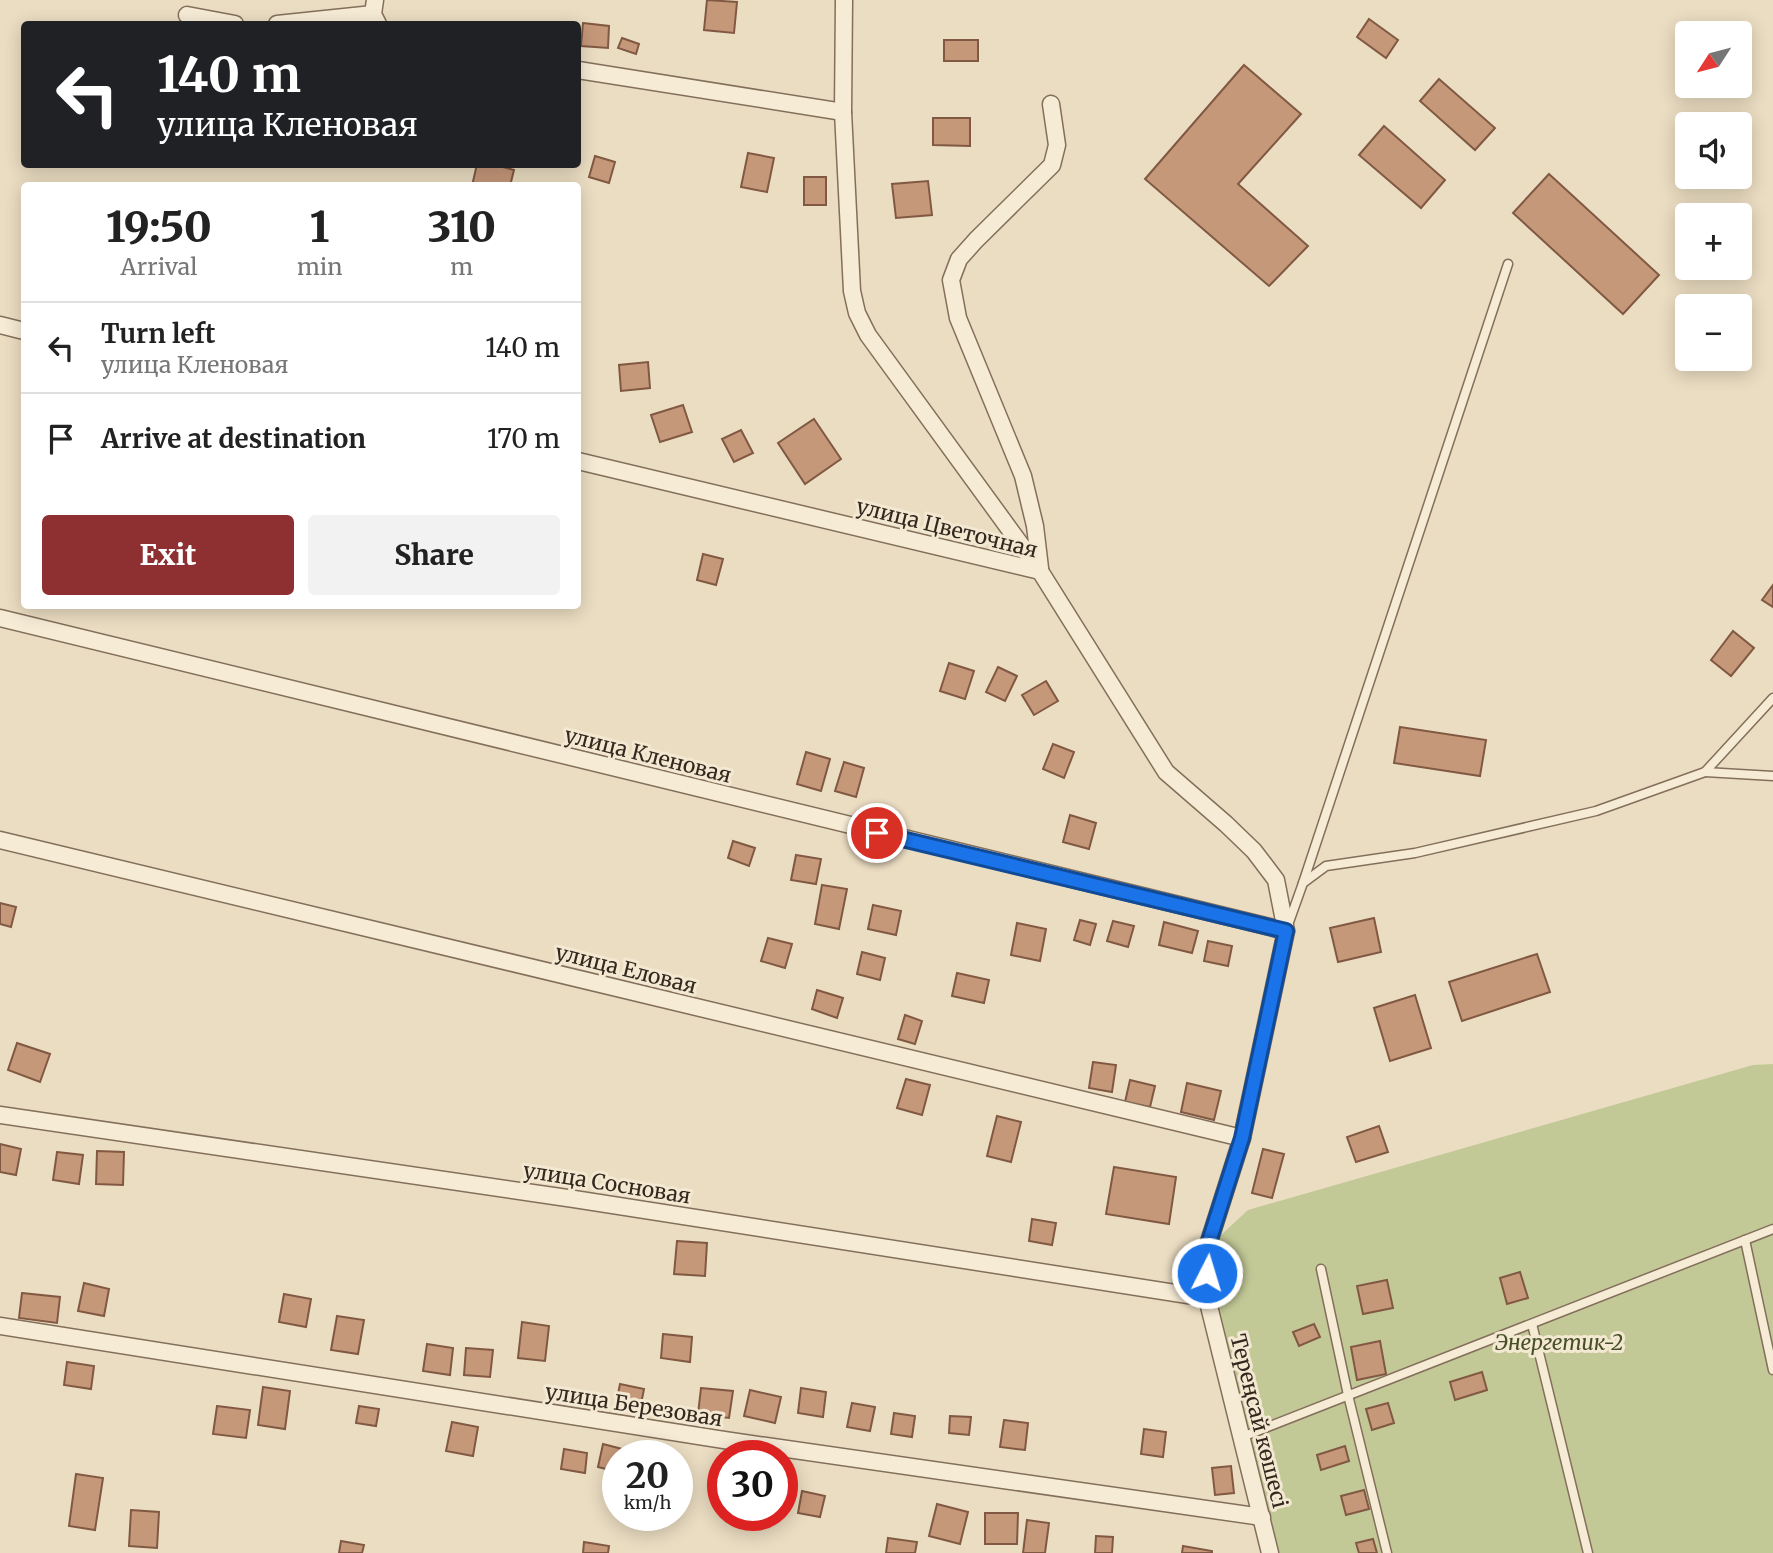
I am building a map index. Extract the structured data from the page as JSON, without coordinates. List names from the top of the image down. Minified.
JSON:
{"streets":{"street":["улица Цветочная","улица Кленовая","улица Еловая","улица Сосновая","улица Березовая","Тереңсай көшесі"]},"crossings":[["улица Цветочная","улица Кленовая"],["улица Цветочная","Тереңсай көшесі"],["улица Кленовая","Тереңсай көшесі"],["улица Еловая","Тереңсай көшесі"],["улица Сосновая","Тереңсай көшесі"],["улица Березовая","Тереңсай көшесі"]],"parks":["Энергетик-2"],"north":"bottom left","page":{"map_buttons":["+","−"],"turn":["140 m","улица Кленовая"],"eta":["19:50","Arrival","1","min","310","m"],"list":[{"name":"Turn left","note":"улица Кленовая","value":"140 m"},{"name":"Arrive at destination","value":"170 m"}],"buttons":["Exit","Share"],"speed":"20 km/h","limit":"30"}}
